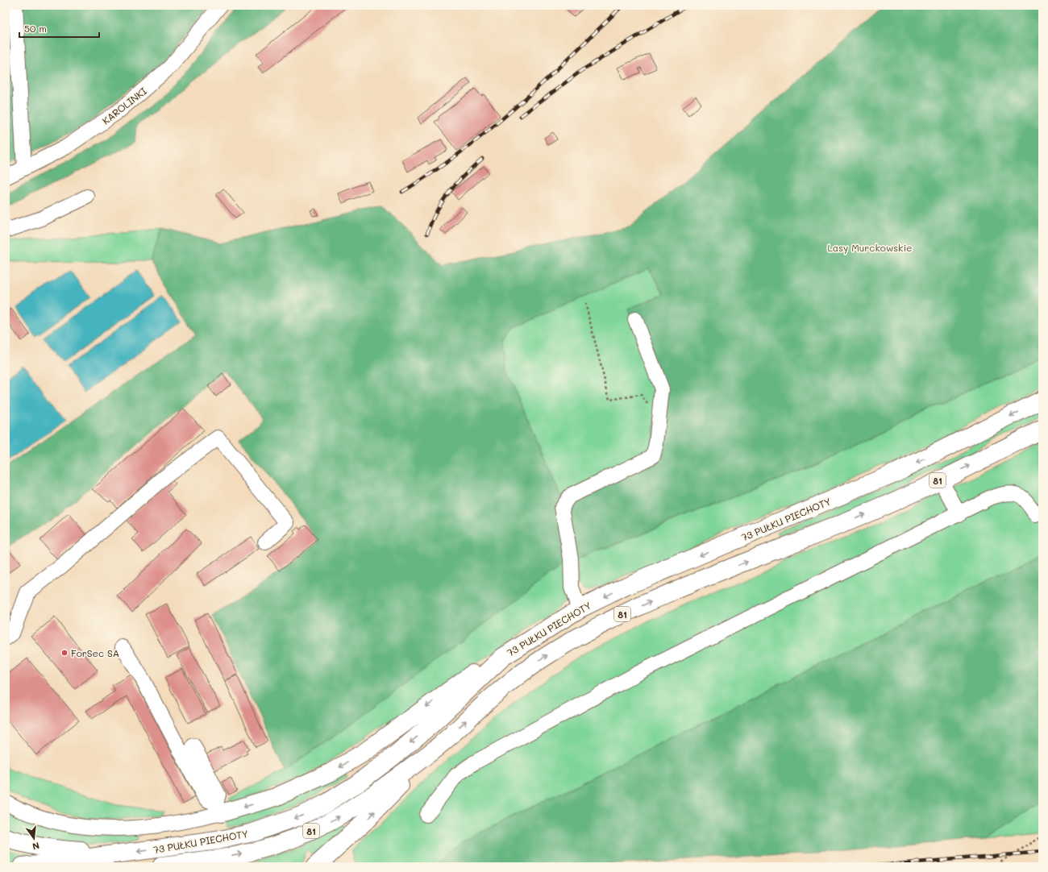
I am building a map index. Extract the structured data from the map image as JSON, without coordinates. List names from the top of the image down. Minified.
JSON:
{"streets":{"main road":["81","73 PUŁKU PIECHOTY"],"street":["KAROLINKI"]},"parks":["Lasy Murckowskie"],"places":["ForSec SA"],"scale_bar":"50 m","north":"bottom"}
